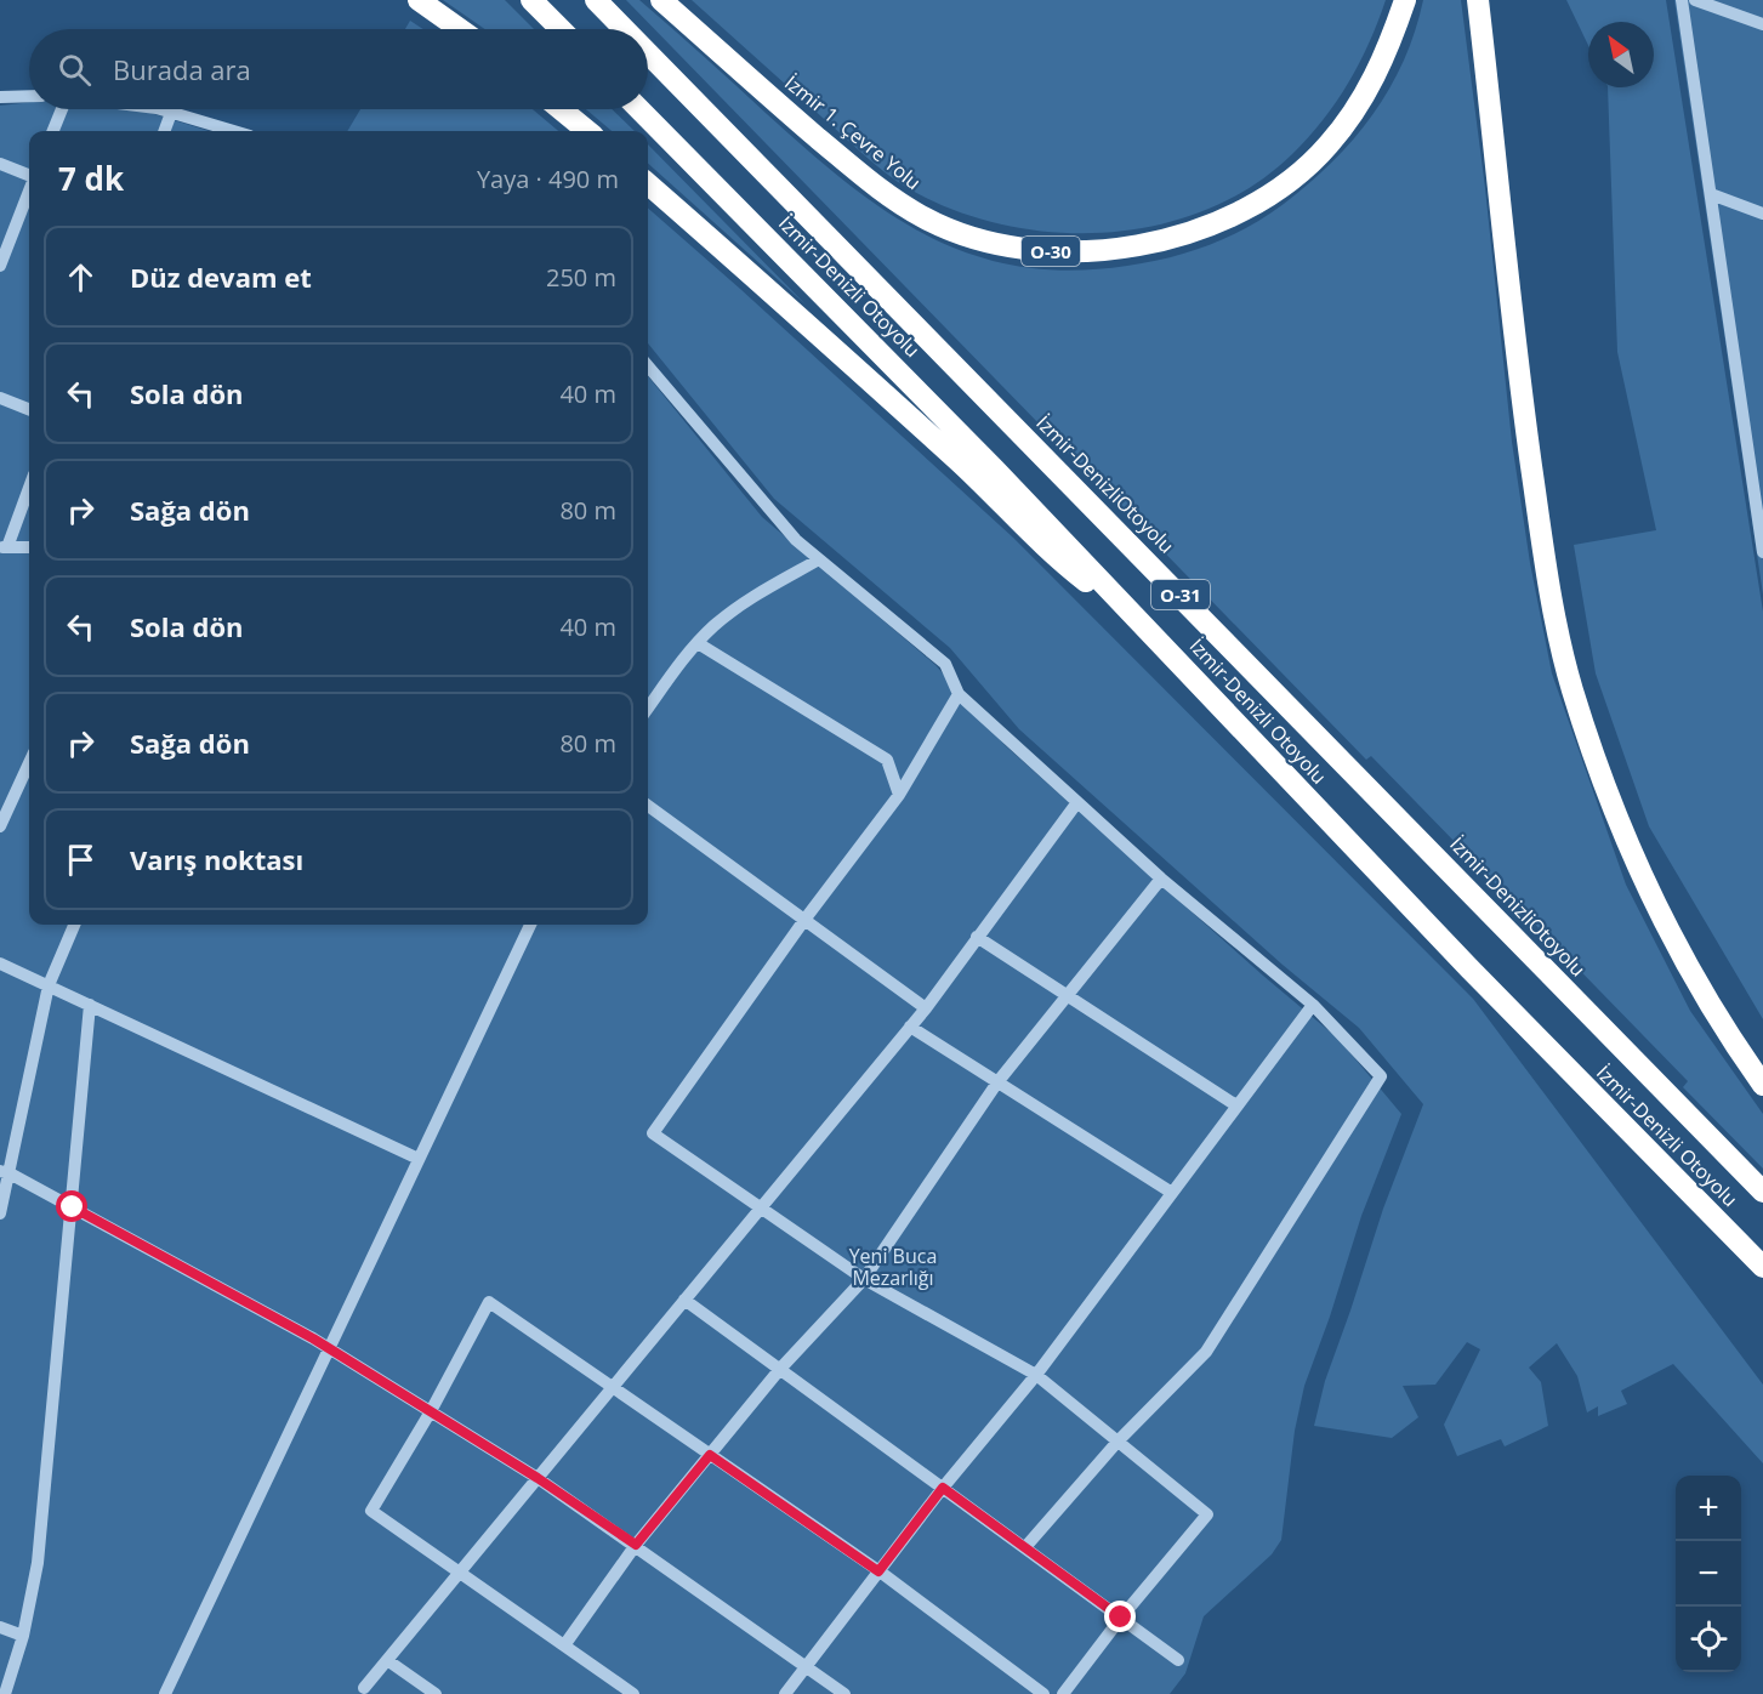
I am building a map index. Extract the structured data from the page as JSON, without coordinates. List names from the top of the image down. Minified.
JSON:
{"streets":{"highway":["İzmir 1. Çevre Yolu","O-30","İzmir-Denizli Otoyolu","İzmir-DenizliOtoyolu","O-31"]},"parks":["Yeni Buca Mezarlığı"],"north":"top left","page":{"search":"Burada ara","heading":["7 dk","Yaya · 490 m"],"list":[["Düz devam et","250 m"],["Sola dön","40 m"],["Sağa dön","80 m"],["Sola dön","40 m"],["Sağa dön","80 m"],"Varış noktası"],"map_buttons":["+","−"]}}
